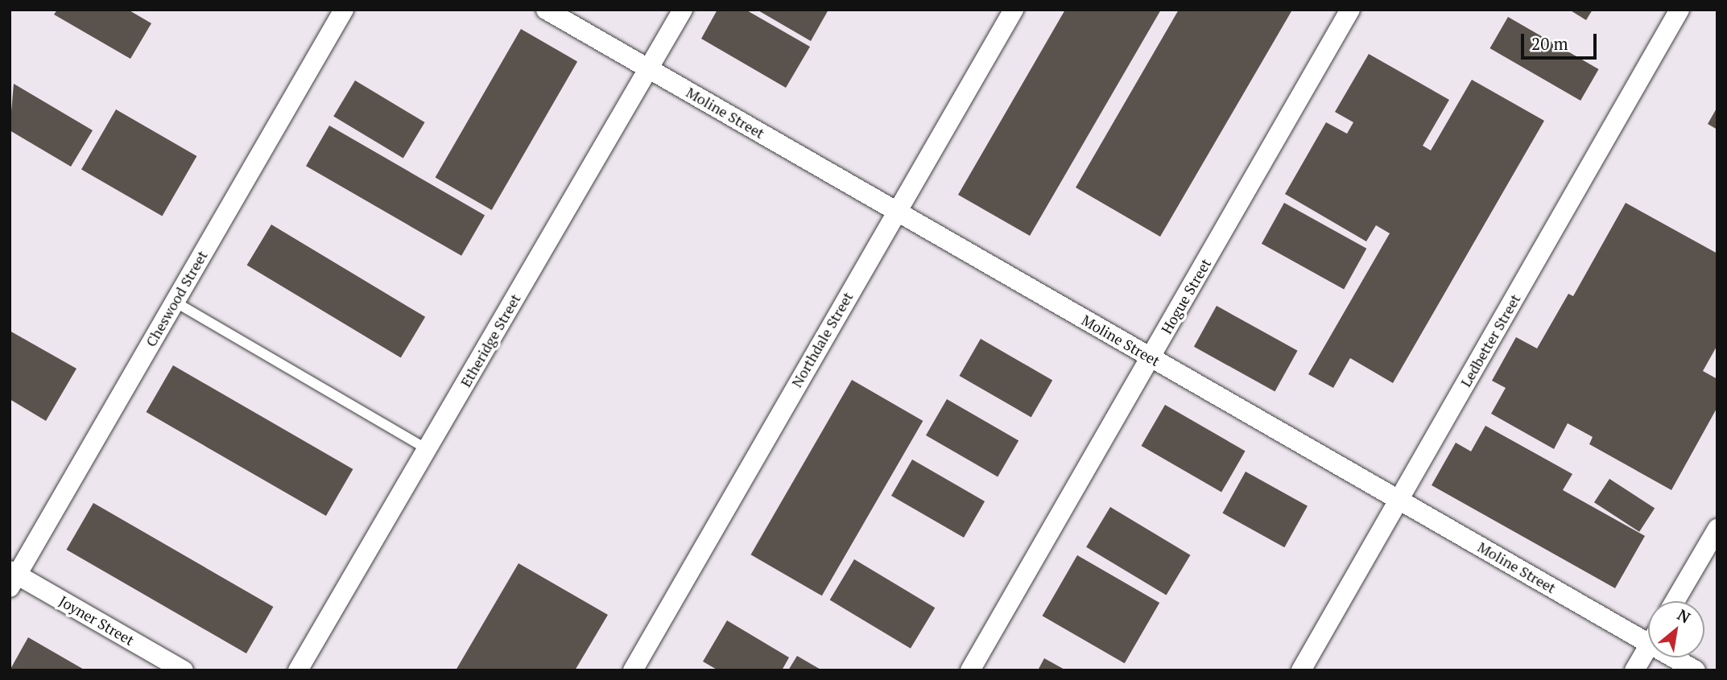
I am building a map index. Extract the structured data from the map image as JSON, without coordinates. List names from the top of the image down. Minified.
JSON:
{"streets":{"street":["Moline Street","Hogue Street","Cheswood Street","Northdale Street","Etheridge Street","Ledbetter Street","Joyner Street"]},"crossings":[["Moline Street","Hogue Street"],["Moline Street","Northdale Street"],["Moline Street","Etheridge Street"],["Moline Street","Ledbetter Street"],["Cheswood Street","Joyner Street"]],"scale_bar":"20 m","north":"top right"}
